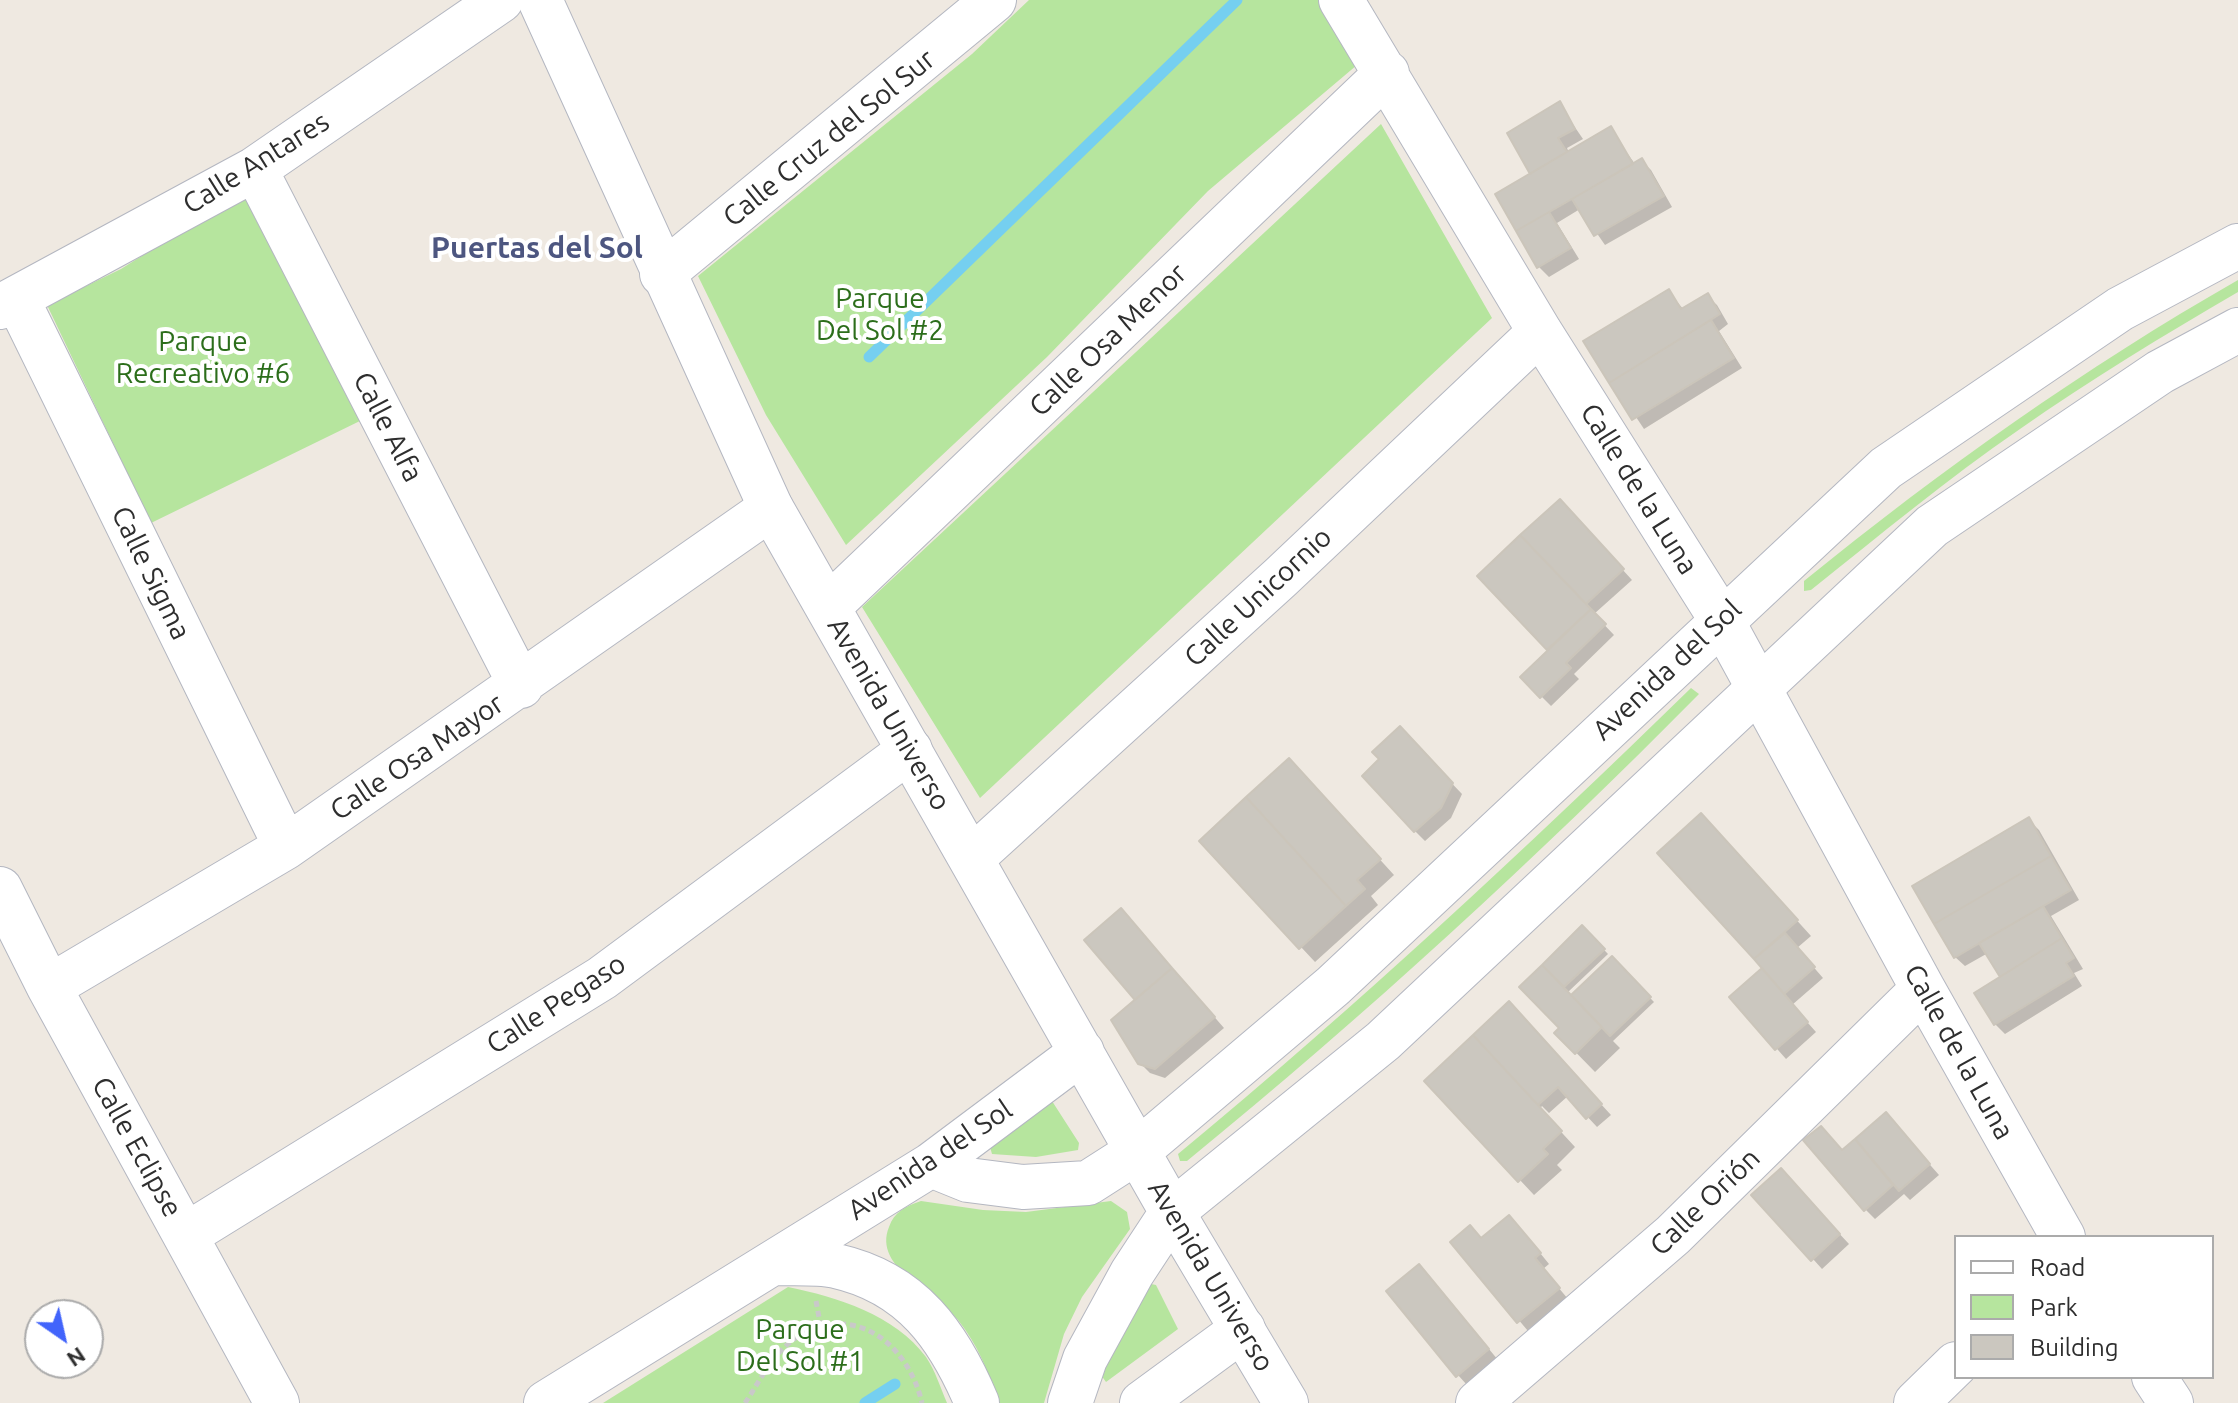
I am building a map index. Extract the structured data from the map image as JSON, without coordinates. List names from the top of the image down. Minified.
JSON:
{"streets":{"street":["Calle Cruz del Sol Sur","Calle Antares","Calle Osa Menor","Calle Alfa","Calle de la Luna","Calle Sigma","Calle Unicornio","Avenida del Sol","Avenida Universo","Calle Osa Mayor","Calle Pegaso","Calle Eclipse","Calle Orión"]},"crossings":[["Calle Cruz del Sol Sur","Avenida Universo"],["Calle Antares","Calle Alfa"],["Calle Antares","Calle Sigma"],["Calle Osa Menor","Calle de la Luna"],["Calle Osa Menor","Avenida Universo"],["Calle Alfa","Calle Osa Mayor"],["Calle de la Luna","Calle Unicornio"],["Calle de la Luna","Avenida del Sol"],["Calle de la Luna","Calle Orión"],["Calle Sigma","Calle Osa Mayor"],["Calle Unicornio","Avenida Universo"],["Avenida del Sol","Avenida Universo"],["Avenida Universo","Calle Osa Mayor"],["Avenida Universo","Calle Pegaso"],["Calle Osa Mayor","Calle Eclipse"],["Calle Pegaso","Calle Eclipse"]],"districts":["Puertas del Sol"],"parks":["Parque Del Sol #2","Parque Recreativo #6","Parque Del Sol #1"],"legend":["Road","Park","Building"],"north":"bottom right"}
